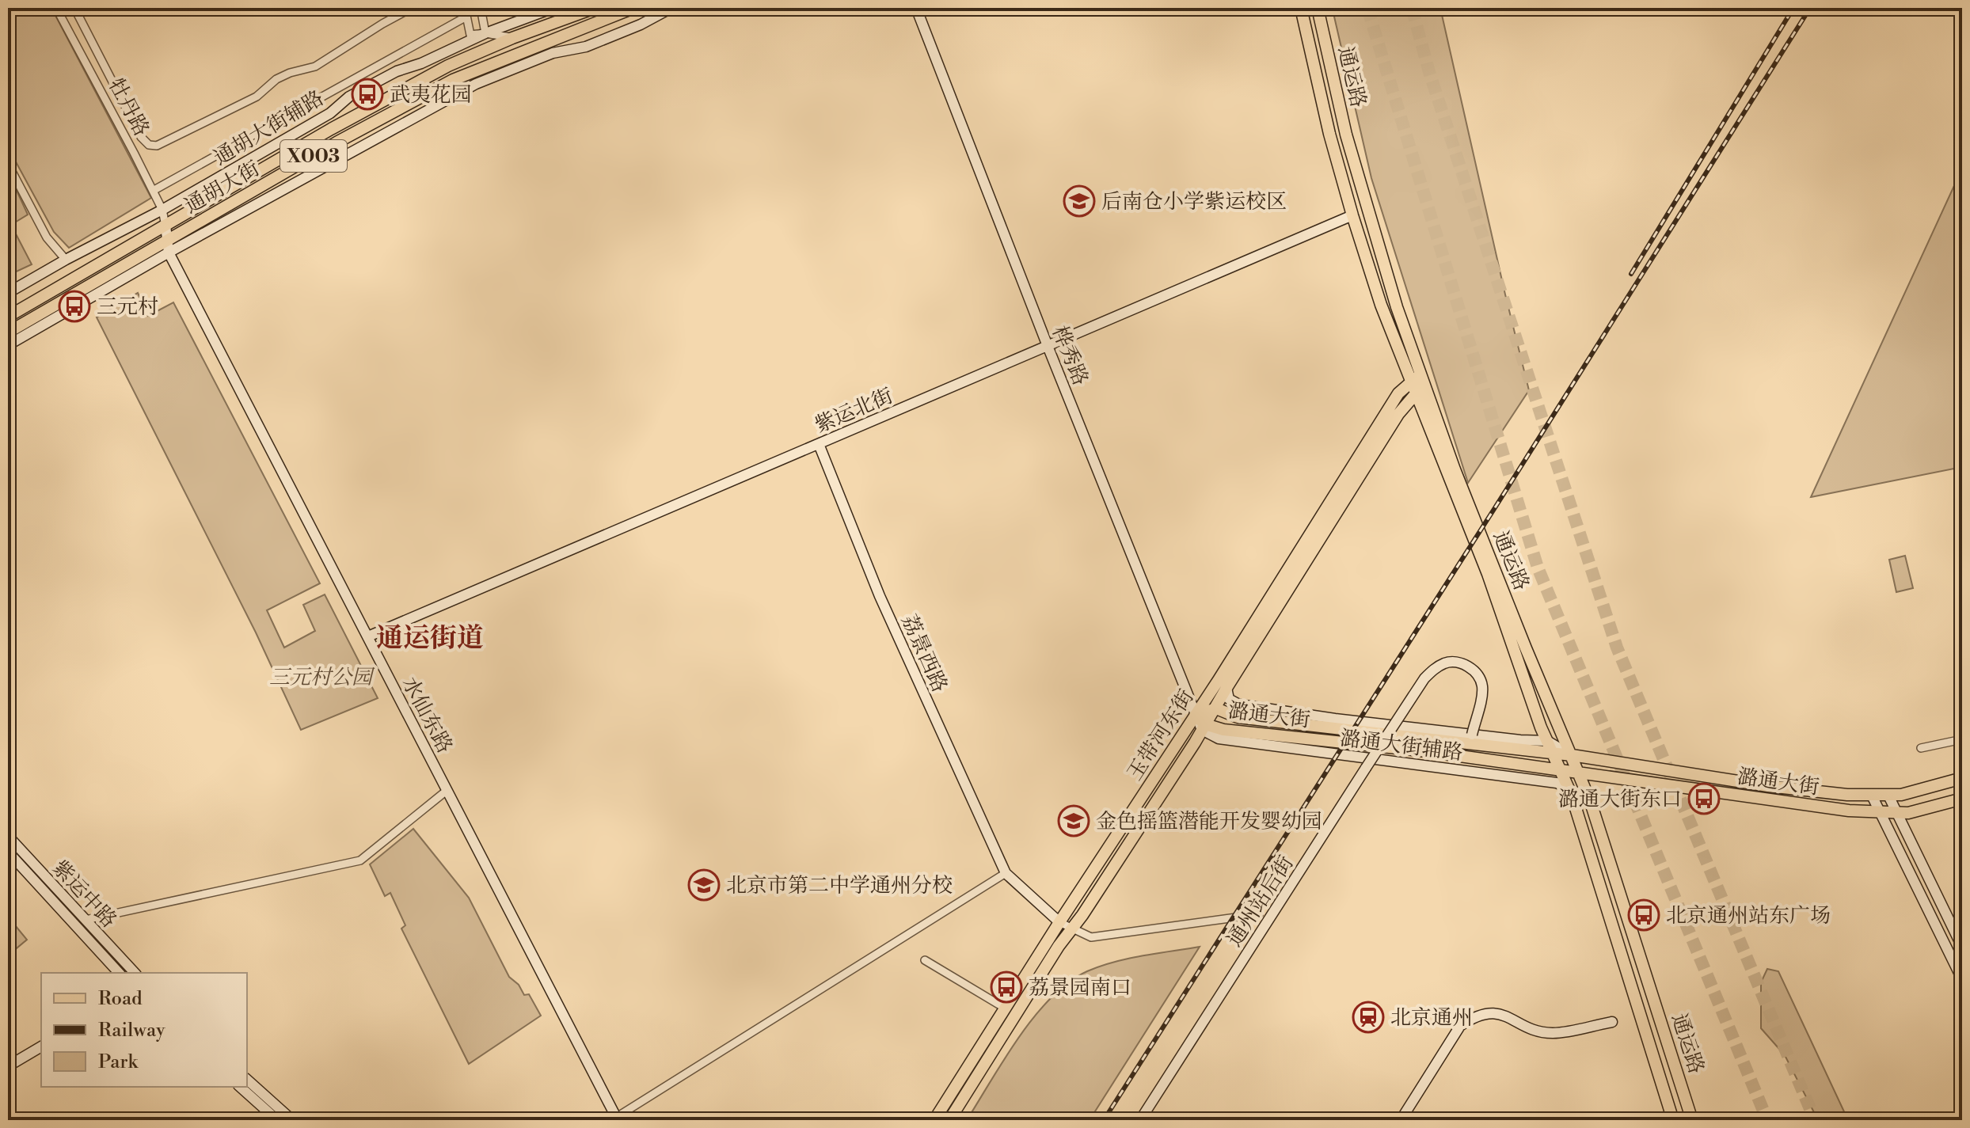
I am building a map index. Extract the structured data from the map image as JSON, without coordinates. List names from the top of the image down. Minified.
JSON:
{"streets":{"main road":["通运路","X003","通胡大街","潞通大街","玉带河东街"],"street":["牡丹路","通胡大街辅路","桦秀路","紫运北街","荔景西路","水仙东路","潞通大街辅路","紫运中路","通州站后街"]},"crossings":[["通运路","紫运北街"],["通运路","潞通大街"],["通运路","玉带河东街"],["通运路","潞通大街辅路"],["牡丹路","通胡大街辅路"],["牡丹路","通胡大街"],["牡丹路","水仙东路"],["通胡大街","水仙东路"],["桦秀路","紫运北街"],["桦秀路","潞通大街"],["桦秀路","玉带河东街"],["紫运北街","荔景西路"],["紫运北街","水仙东路"],["荔景西路","玉带河东街"],["潞通大街","玉带河东街"],["潞通大街","潞通大街辅路"],["玉带河东街","潞通大街辅路"],["潞通大街辅路","通州站后街"]],"districts":["通运街道"],"parks":["三元村公园"],"places":{"bus stop":["武夷花园","三元村","潞通大街东口","北京通州站东广场","荔景园南口"],"school or university":["后南仓小学紫运校区","金色摇篮潜能开发婴幼园","北京市第二中学通州分校"],"station":["北京通州"]},"legend":["Road","Railway","Park"]}
